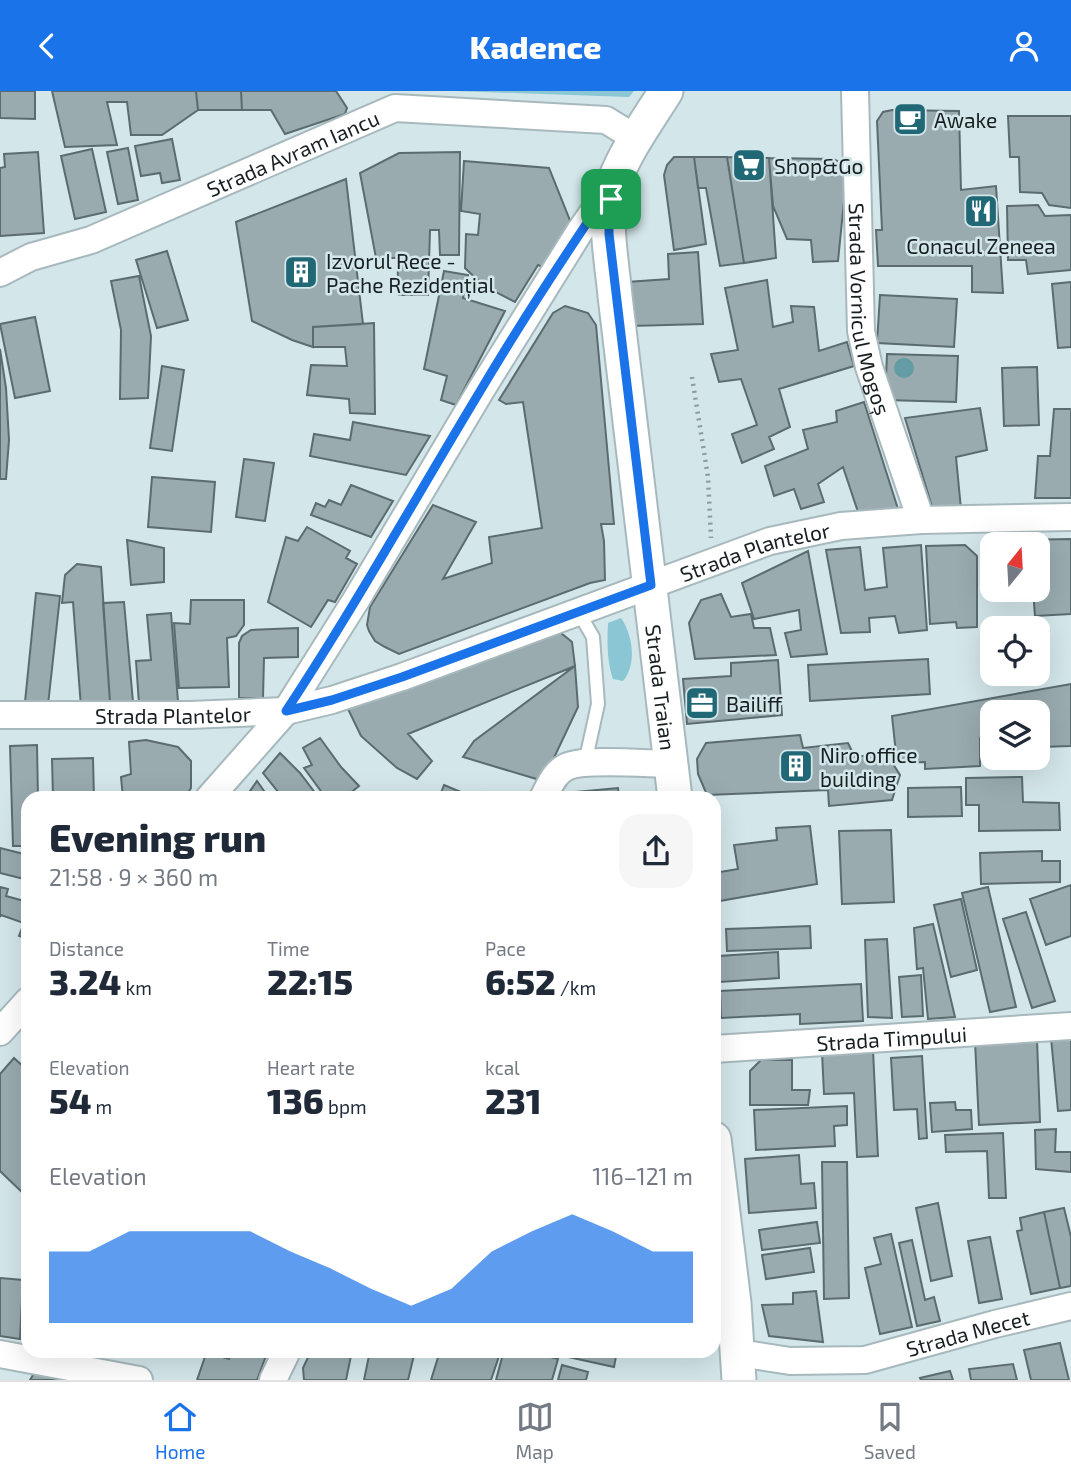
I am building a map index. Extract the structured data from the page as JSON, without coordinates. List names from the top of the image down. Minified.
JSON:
{"streets":{"street":["Strada Avram Iancu","Strada Vornicul Mogoș","Strada Plantelor","Strada Traian","Strada Timpului","Strada Mecet"]},"crossings":[["Strada Avram Iancu","Strada Traian"],["Strada Vornicul Mogoș","Strada Plantelor"],["Strada Plantelor","Strada Traian"]],"places":{"cafe":["Awake"],"supermarket":["Shop&Go"],"restaurant":["Conacul Zeneea"],"building":["Izvorul Rece - Pache Rezidențial","Niro office building"],"office":["Bailiff"]},"north":"top","page":{"header":"Kadence","heading":["Evening run","21:58 · 9 × 360 m"],"stats":[["Distance","3.24 km"],["Time","22:15"],["Pace","6:52 /km"],["Elevation","54 m"],["Heart rate","136 bpm"],["kcal","231"]],"chart":["Elevation","116–121 m"],"tabs":["Home","Map","Saved"]}}
